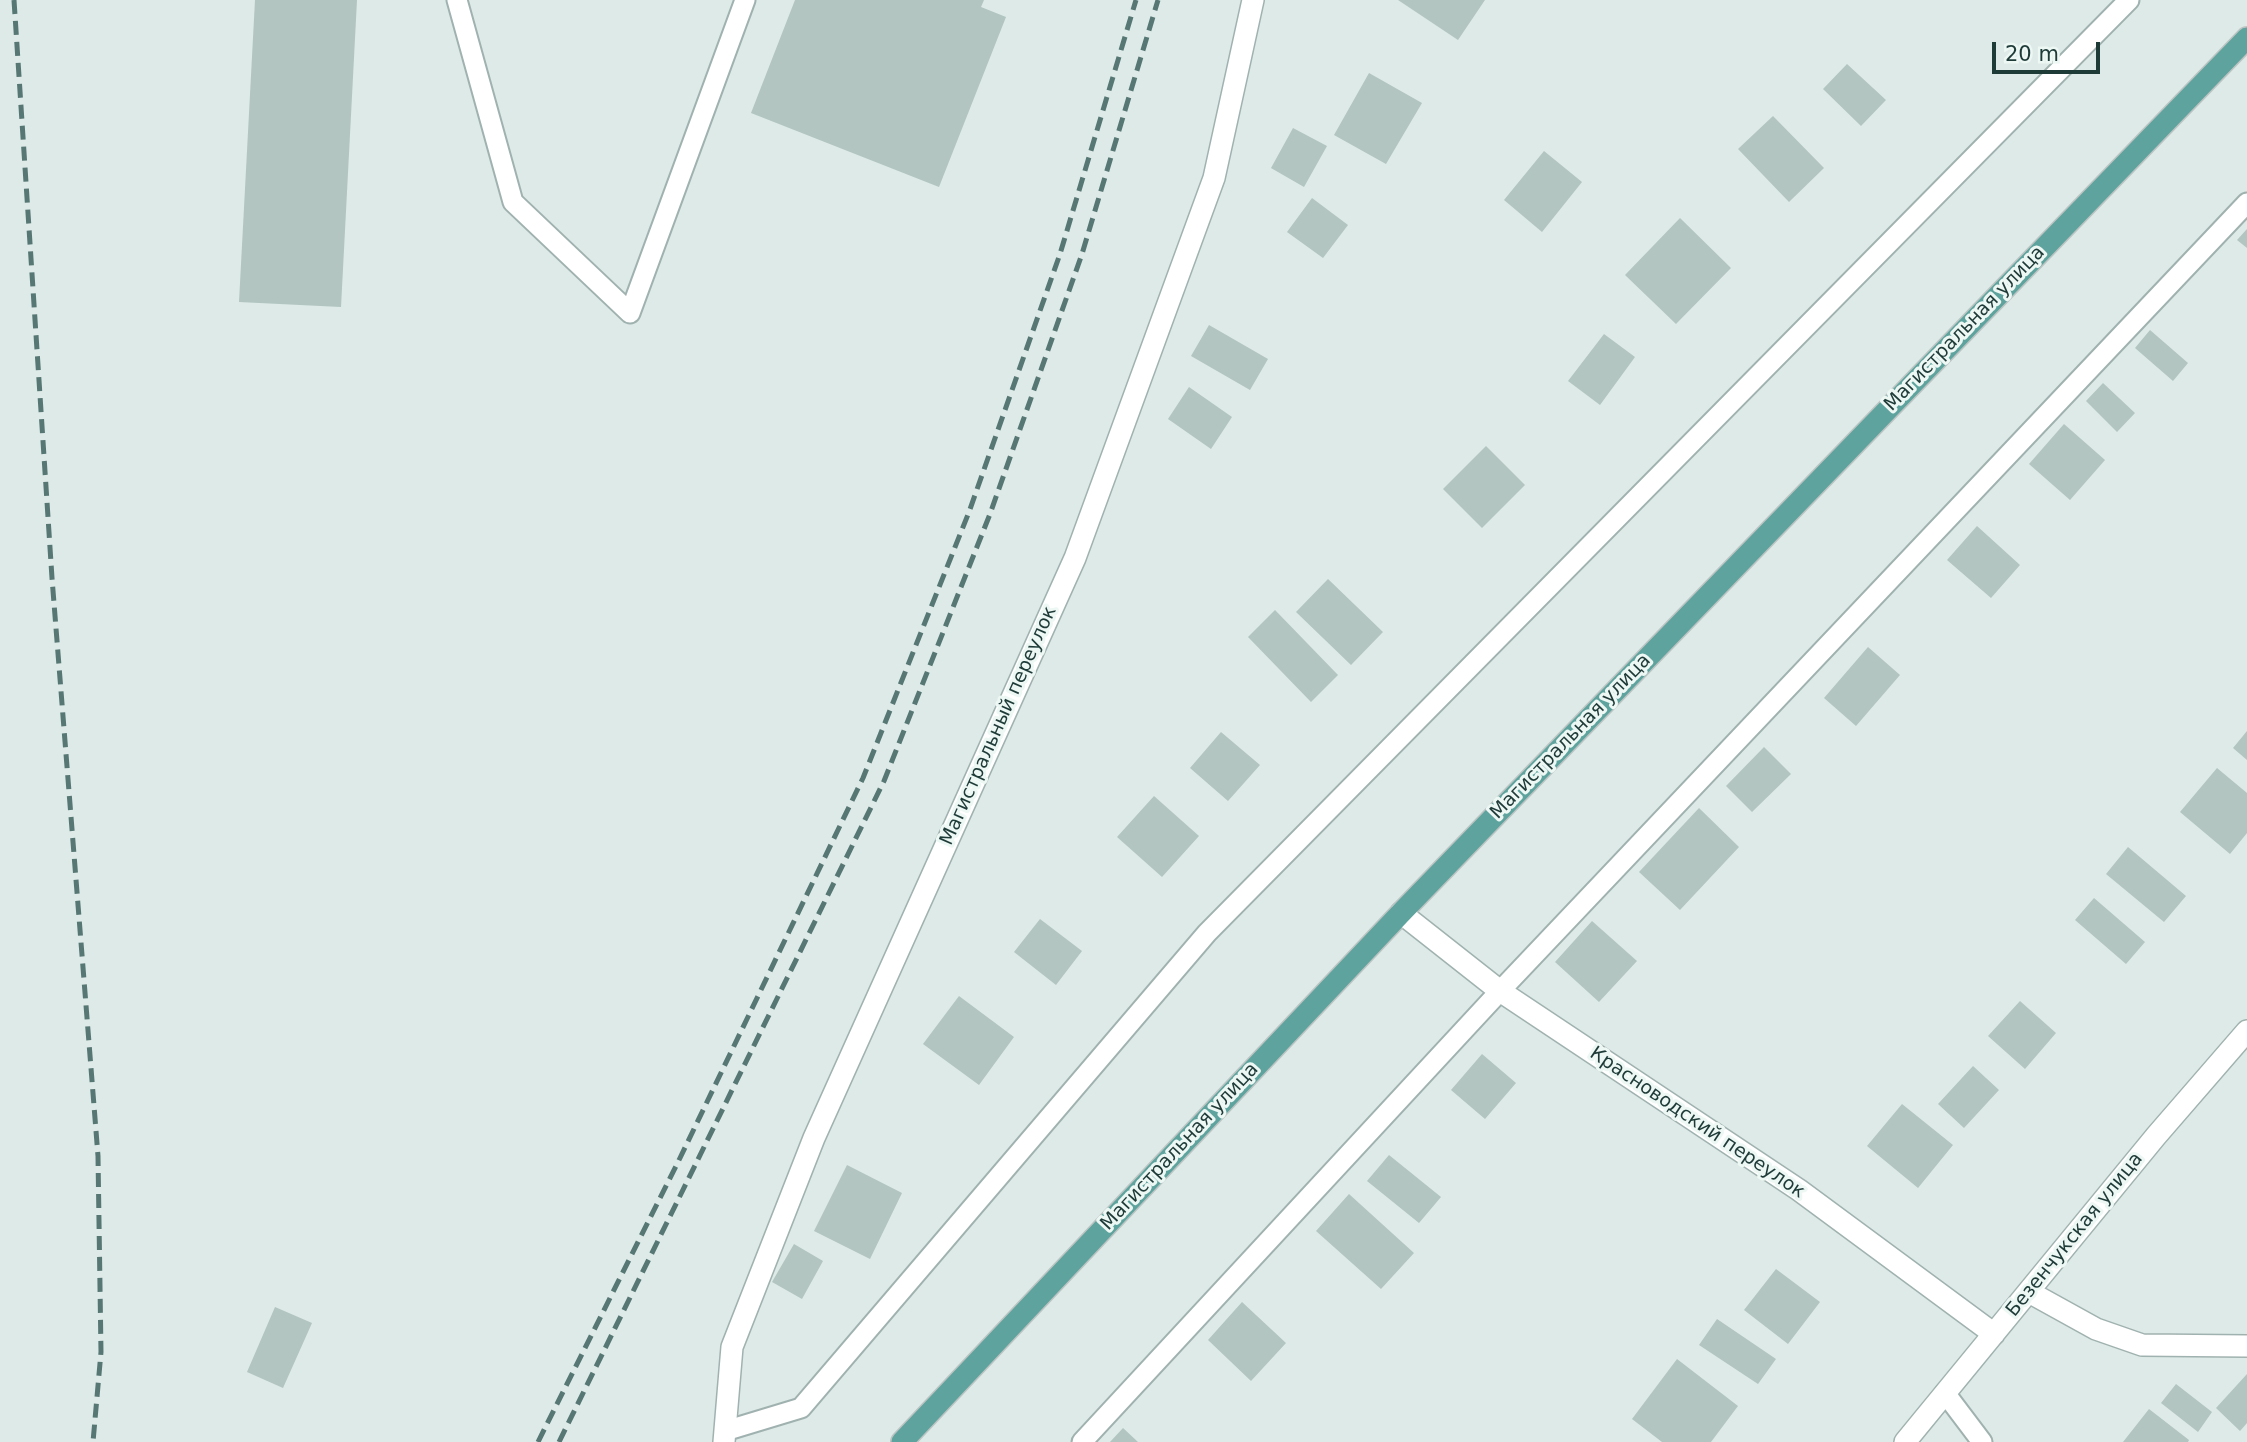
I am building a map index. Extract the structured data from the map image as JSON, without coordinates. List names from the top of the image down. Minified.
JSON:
{"streets":{"main road":["Магистральная улица"],"street":["Магистральный переулок","Красноводский переулок","Безенчукская улица"]},"crossings":[["Магистральная улица","Красноводский переулок"],["Красноводский переулок","Безенчукская улица"]],"scale_bar":"20 m"}
